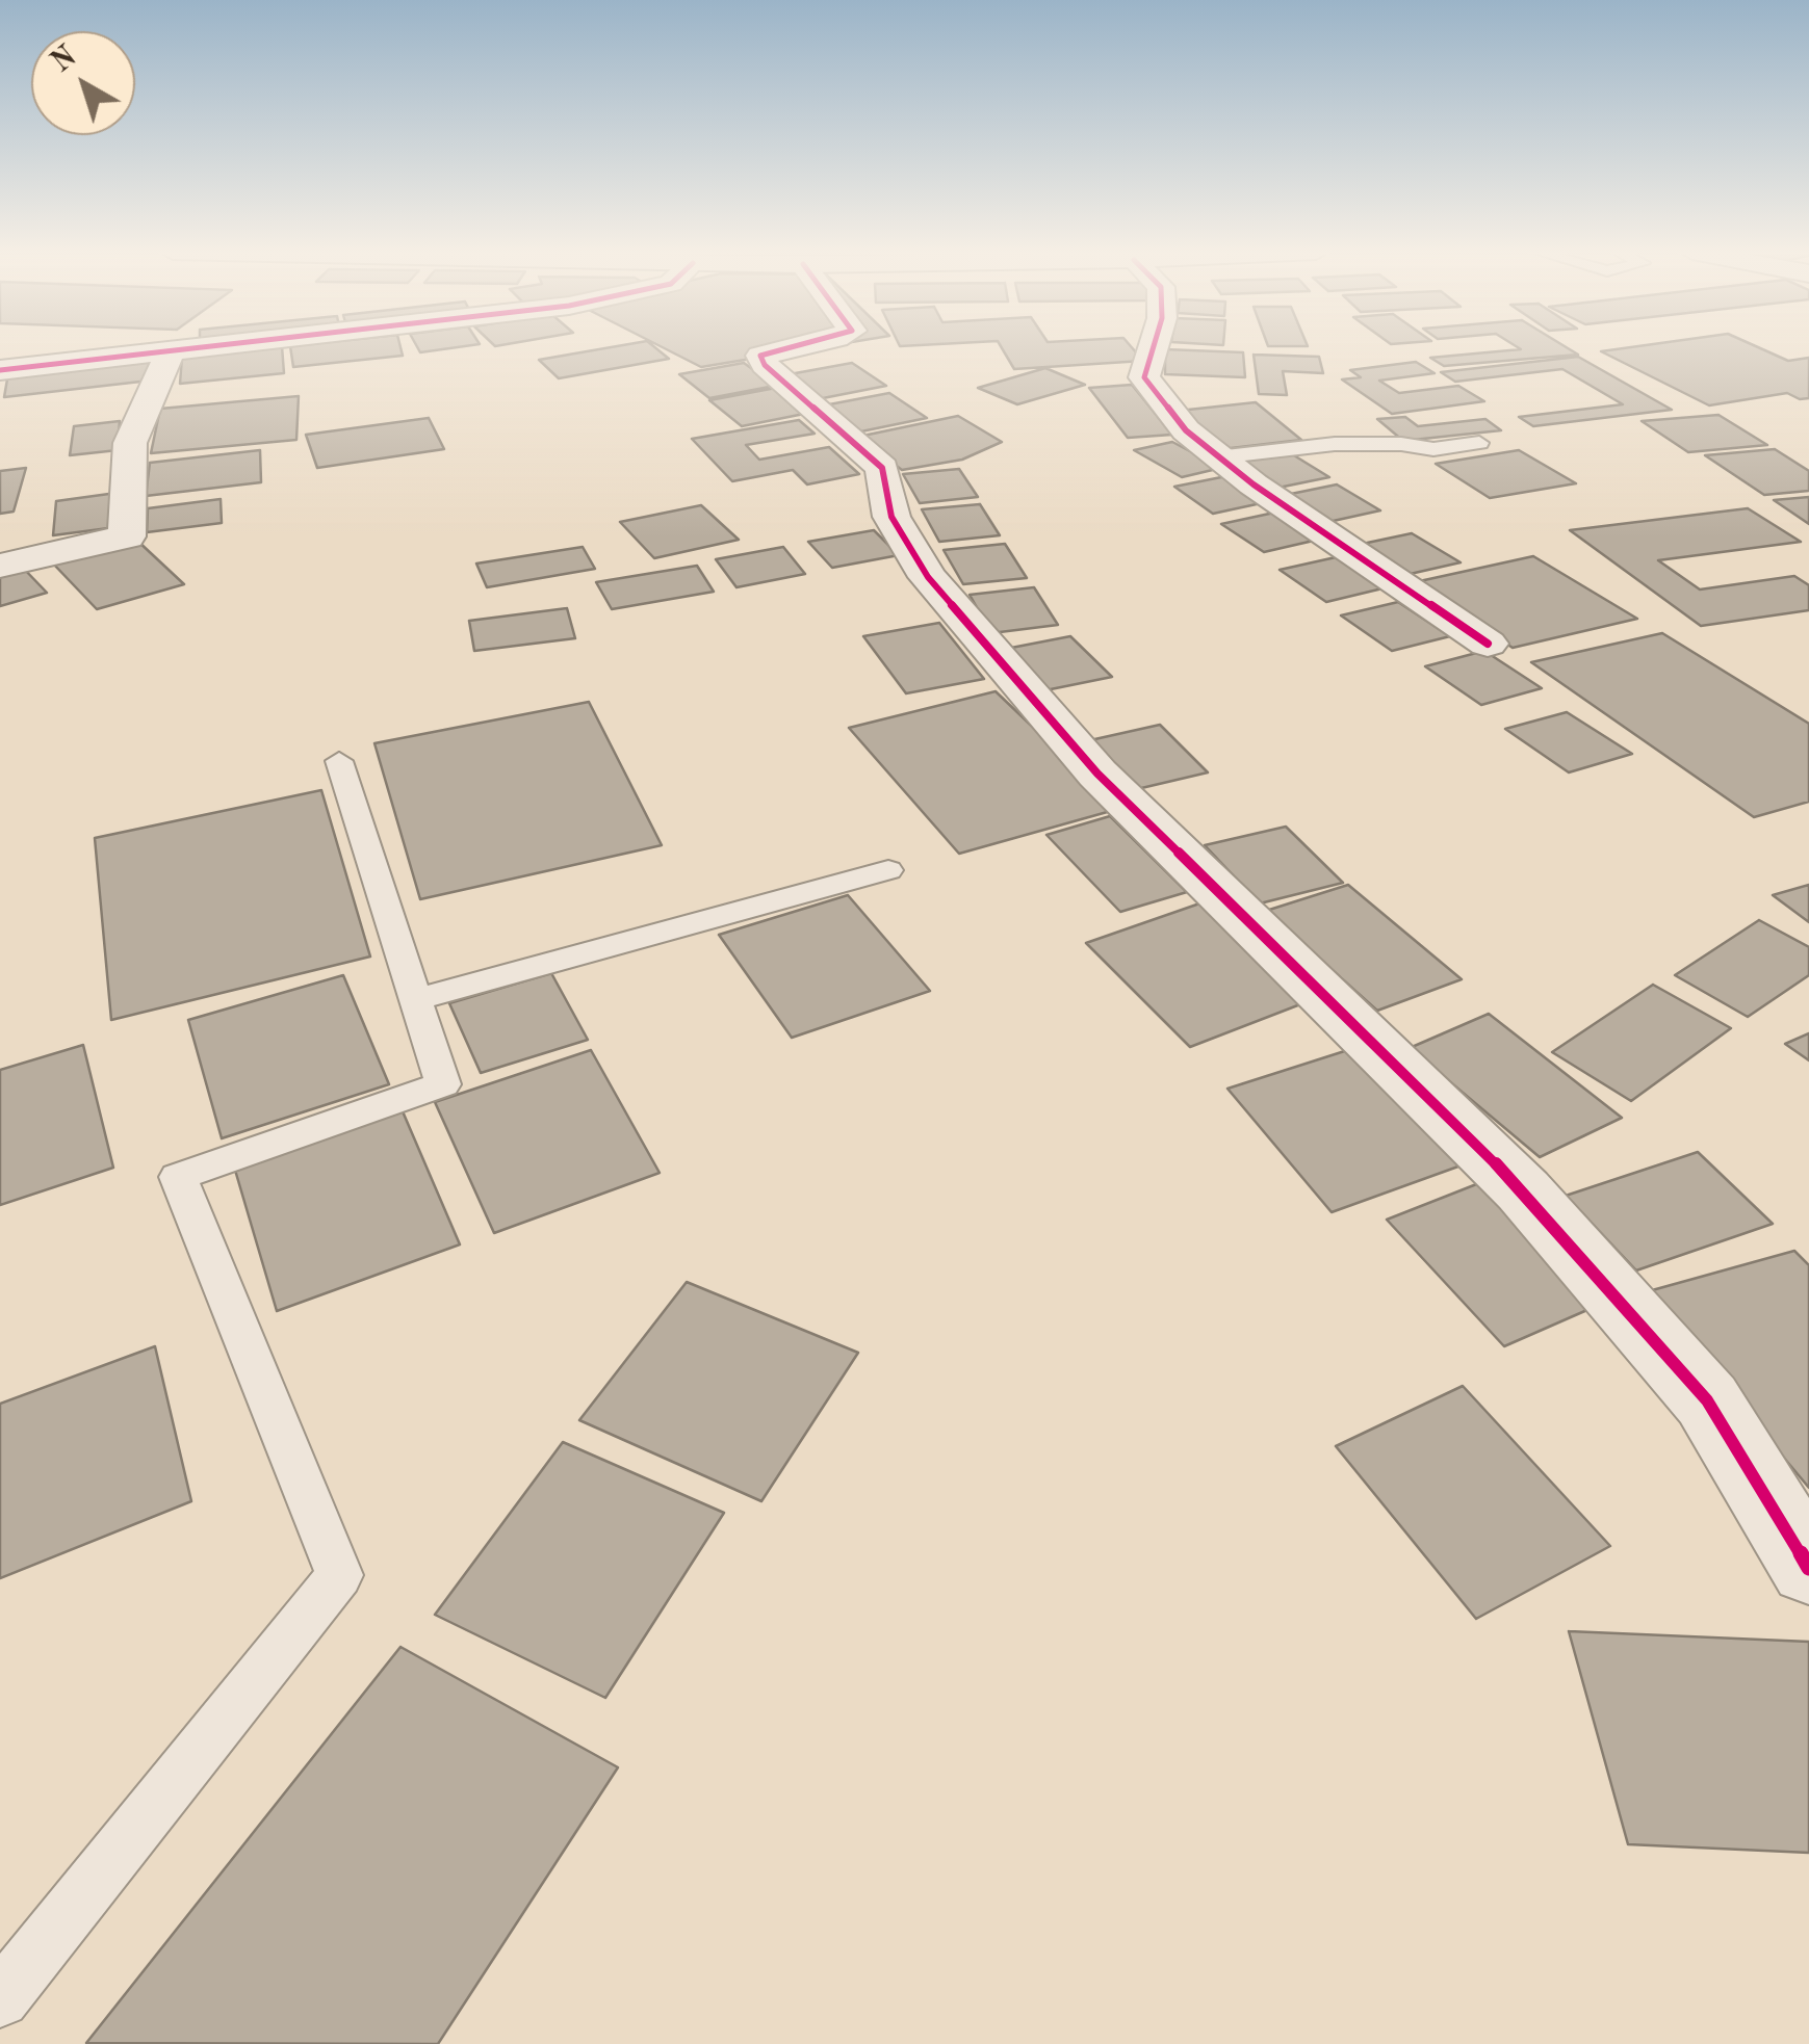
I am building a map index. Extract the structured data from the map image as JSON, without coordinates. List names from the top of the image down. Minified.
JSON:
{"north":"top left"}
